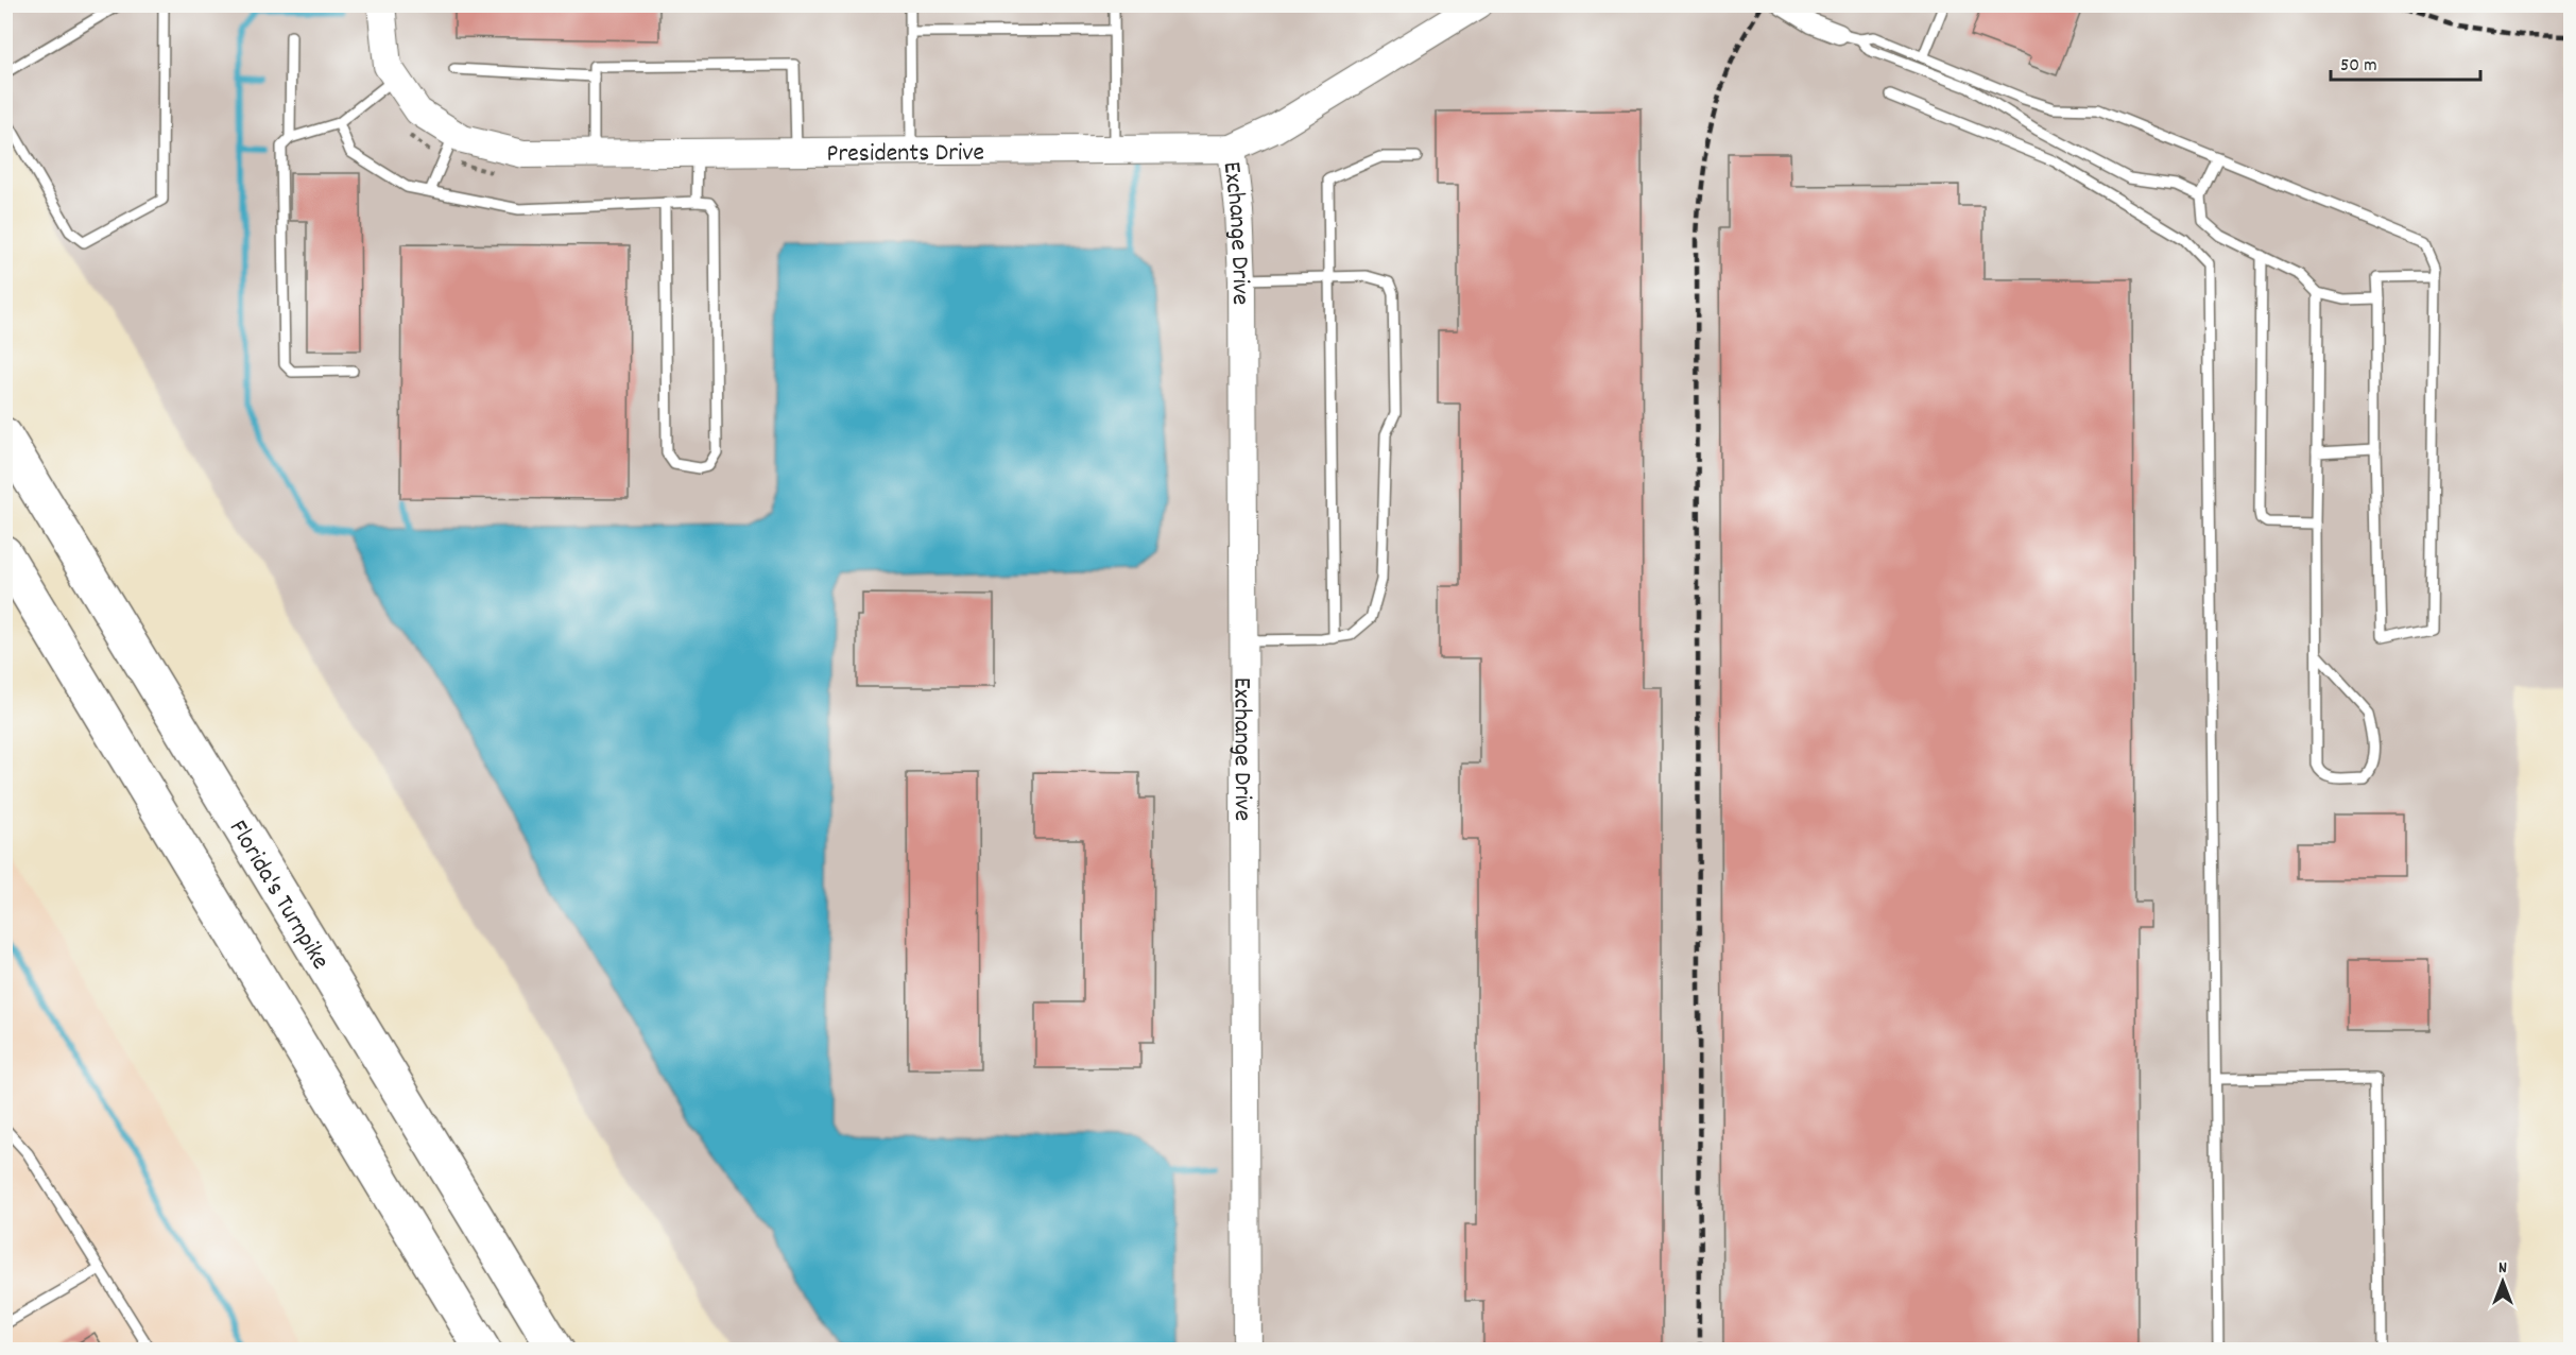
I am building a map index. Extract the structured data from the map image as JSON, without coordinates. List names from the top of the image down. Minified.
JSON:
{"streets":{"highway":["Florida's Turnpike"],"street":["Presidents Drive","Exchange Drive"]},"crossings":[["Presidents Drive","Exchange Drive"]],"scale_bar":"50 m","north":"top"}
